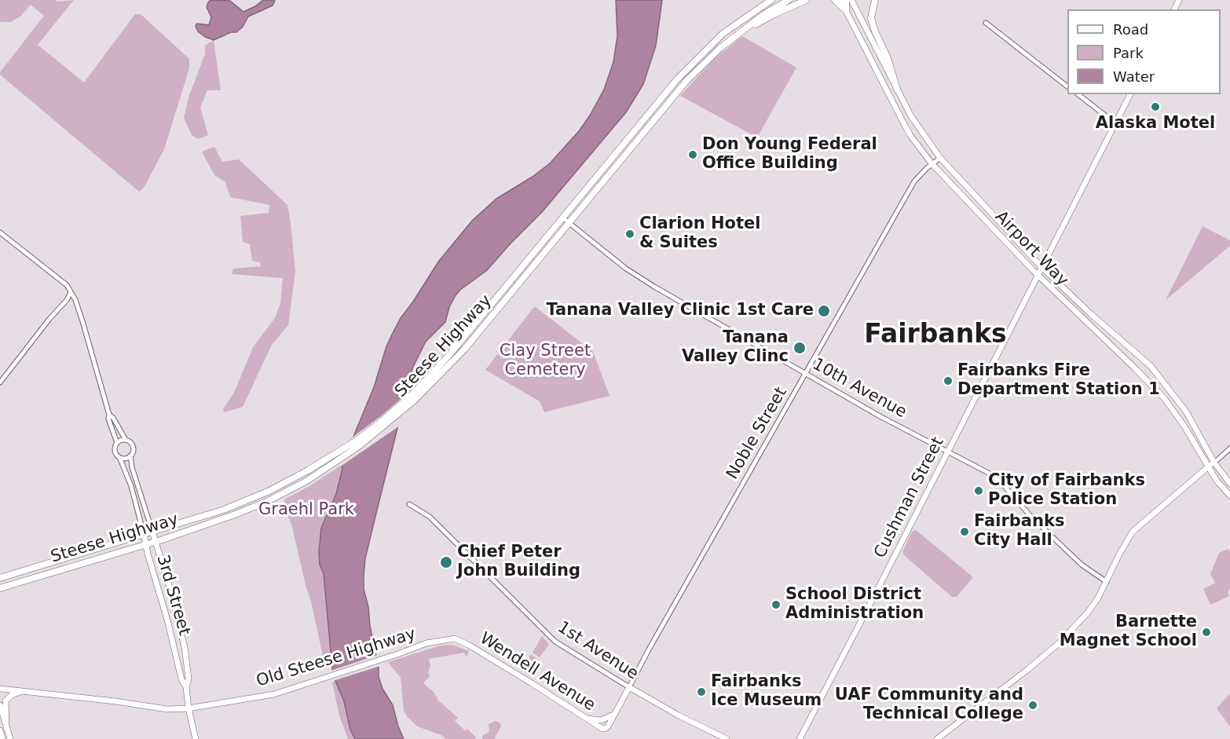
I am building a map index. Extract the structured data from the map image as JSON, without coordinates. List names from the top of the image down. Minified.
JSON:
{"streets":{"highway":["Steese Highway"],"main road":["Airport Way","Noble Street","Cushman Street","3rd Street","1st Avenue","Old Steese Highway","Wendell Avenue"],"street":["10th Avenue"]},"crossings":[["Airport Way","Noble Street"],["Airport Way","Cushman Street"],["Steese Highway","10th Avenue"],["Steese Highway","3rd Street"],["10th Avenue","Noble Street"],["10th Avenue","Cushman Street"],["Noble Street","1st Avenue"],["Noble Street","Wendell Avenue"],["3rd Street","Old Steese Highway"],["Old Steese Highway","Wendell Avenue"]],"districts":["Fairbanks"],"parks":["Clay Street Cemetery","Graehl Park"],"places":["Alaska Motel","Don Young Federal Office Building","Clarion Hotel & Suites","Tanana Valley Clinic 1st Care","Tanana Valley Clinc","Fairbanks Fire Department Station 1","City of Fairbanks Police Station","Fairbanks City Hall","Chief Peter John Building","School District Administration","Barnette Magnet School","Fairbanks Ice Museum","UAF Community and Technical College"],"legend":["Road","Park","Water"]}
